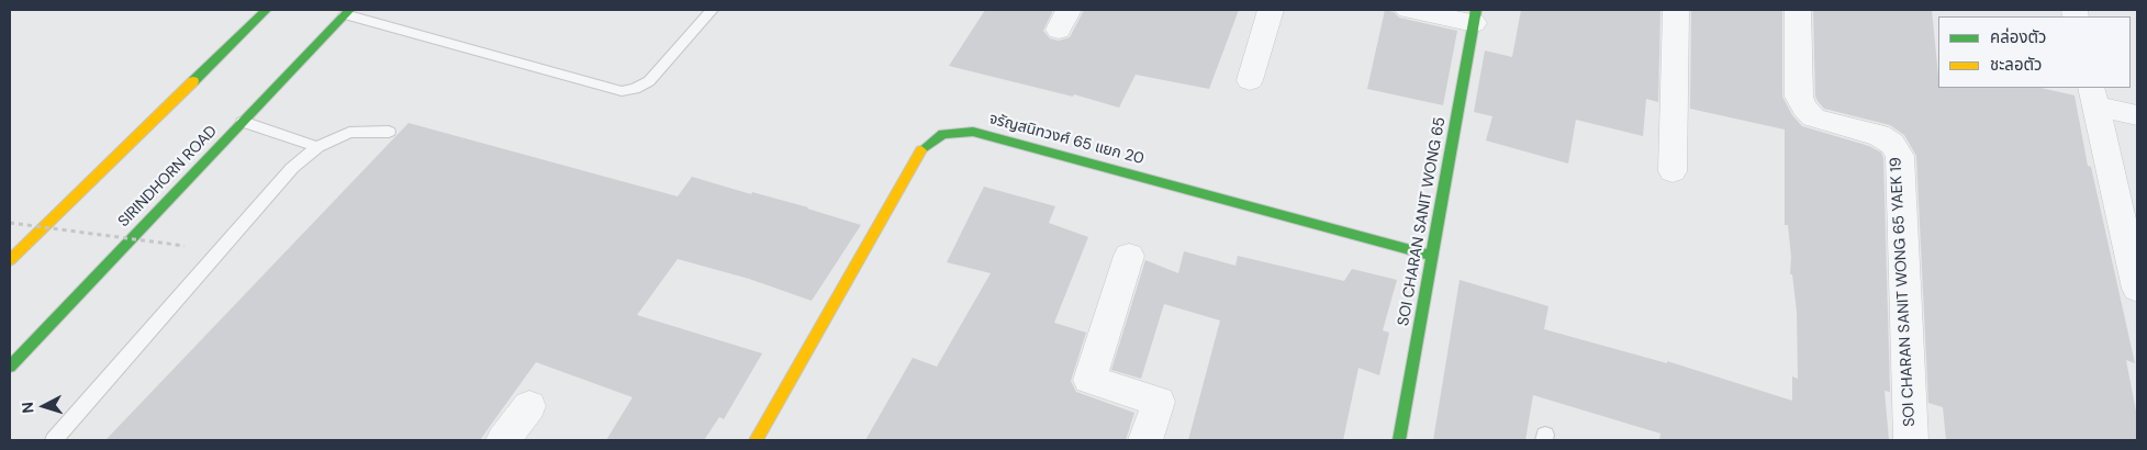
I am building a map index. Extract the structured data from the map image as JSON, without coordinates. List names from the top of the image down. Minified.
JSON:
{"streets":{"street":["จรัญสนิทวงศ์ 65 แยก 20","SIRINDHORN ROAD","SOI CHARAN SANIT WONG 65","SOI CHARAN SANIT WONG 65 YAEK 19"]},"crossings":[["จรัญสนิทวงศ์ 65 แยก 20","SOI CHARAN SANIT WONG 65"]],"legend":["คล่องตัว","ชะลอตัว"],"north":"left"}
